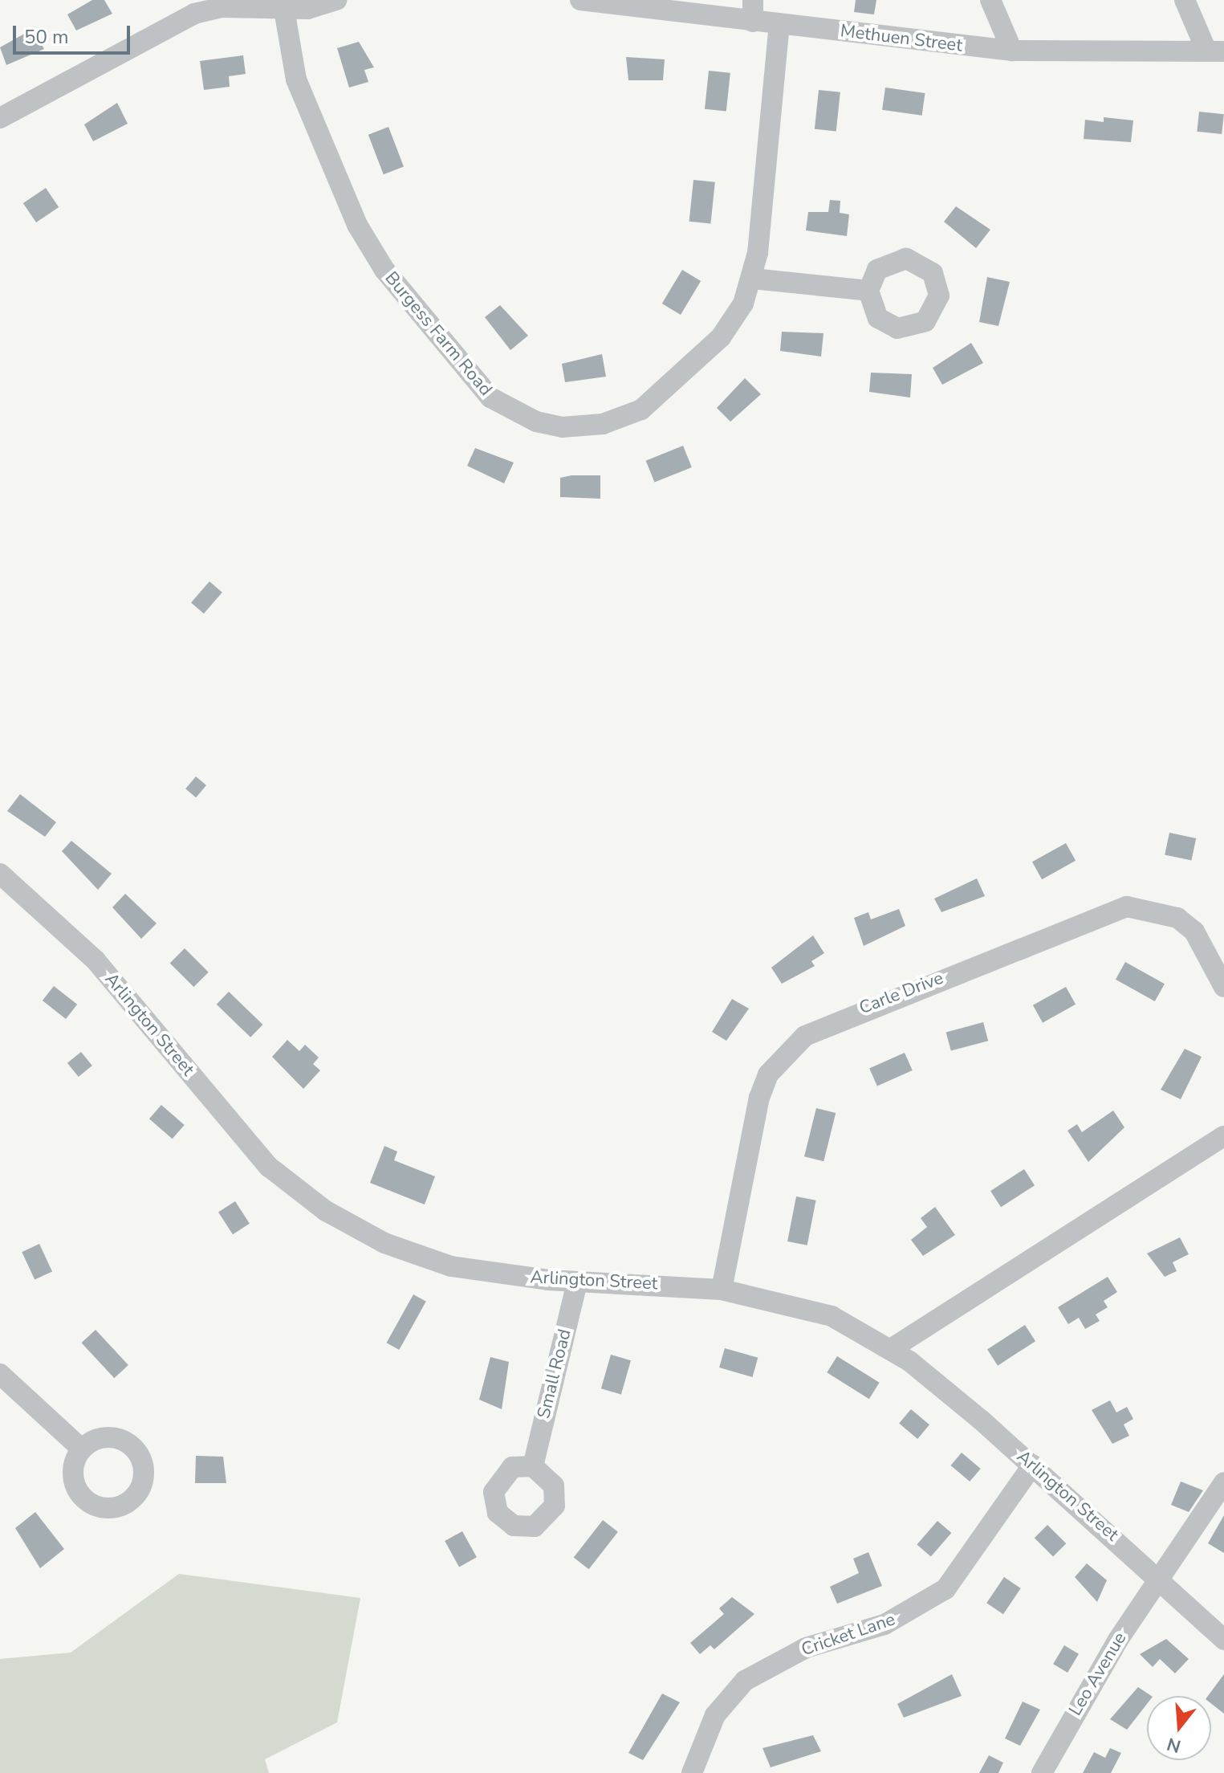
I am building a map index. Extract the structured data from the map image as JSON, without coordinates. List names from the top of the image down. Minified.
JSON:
{"streets":{"street":["Methuen Street","Burgess Farm Road","Carle Drive","Arlington Street","Small Road","Cricket Lane","Leo Avenue"]},"crossings":[["Methuen Street","Burgess Farm Road"],["Carle Drive","Arlington Street"],["Arlington Street","Small Road"],["Arlington Street","Cricket Lane"],["Arlington Street","Leo Avenue"]],"scale_bar":"50 m","north":"bottom"}
